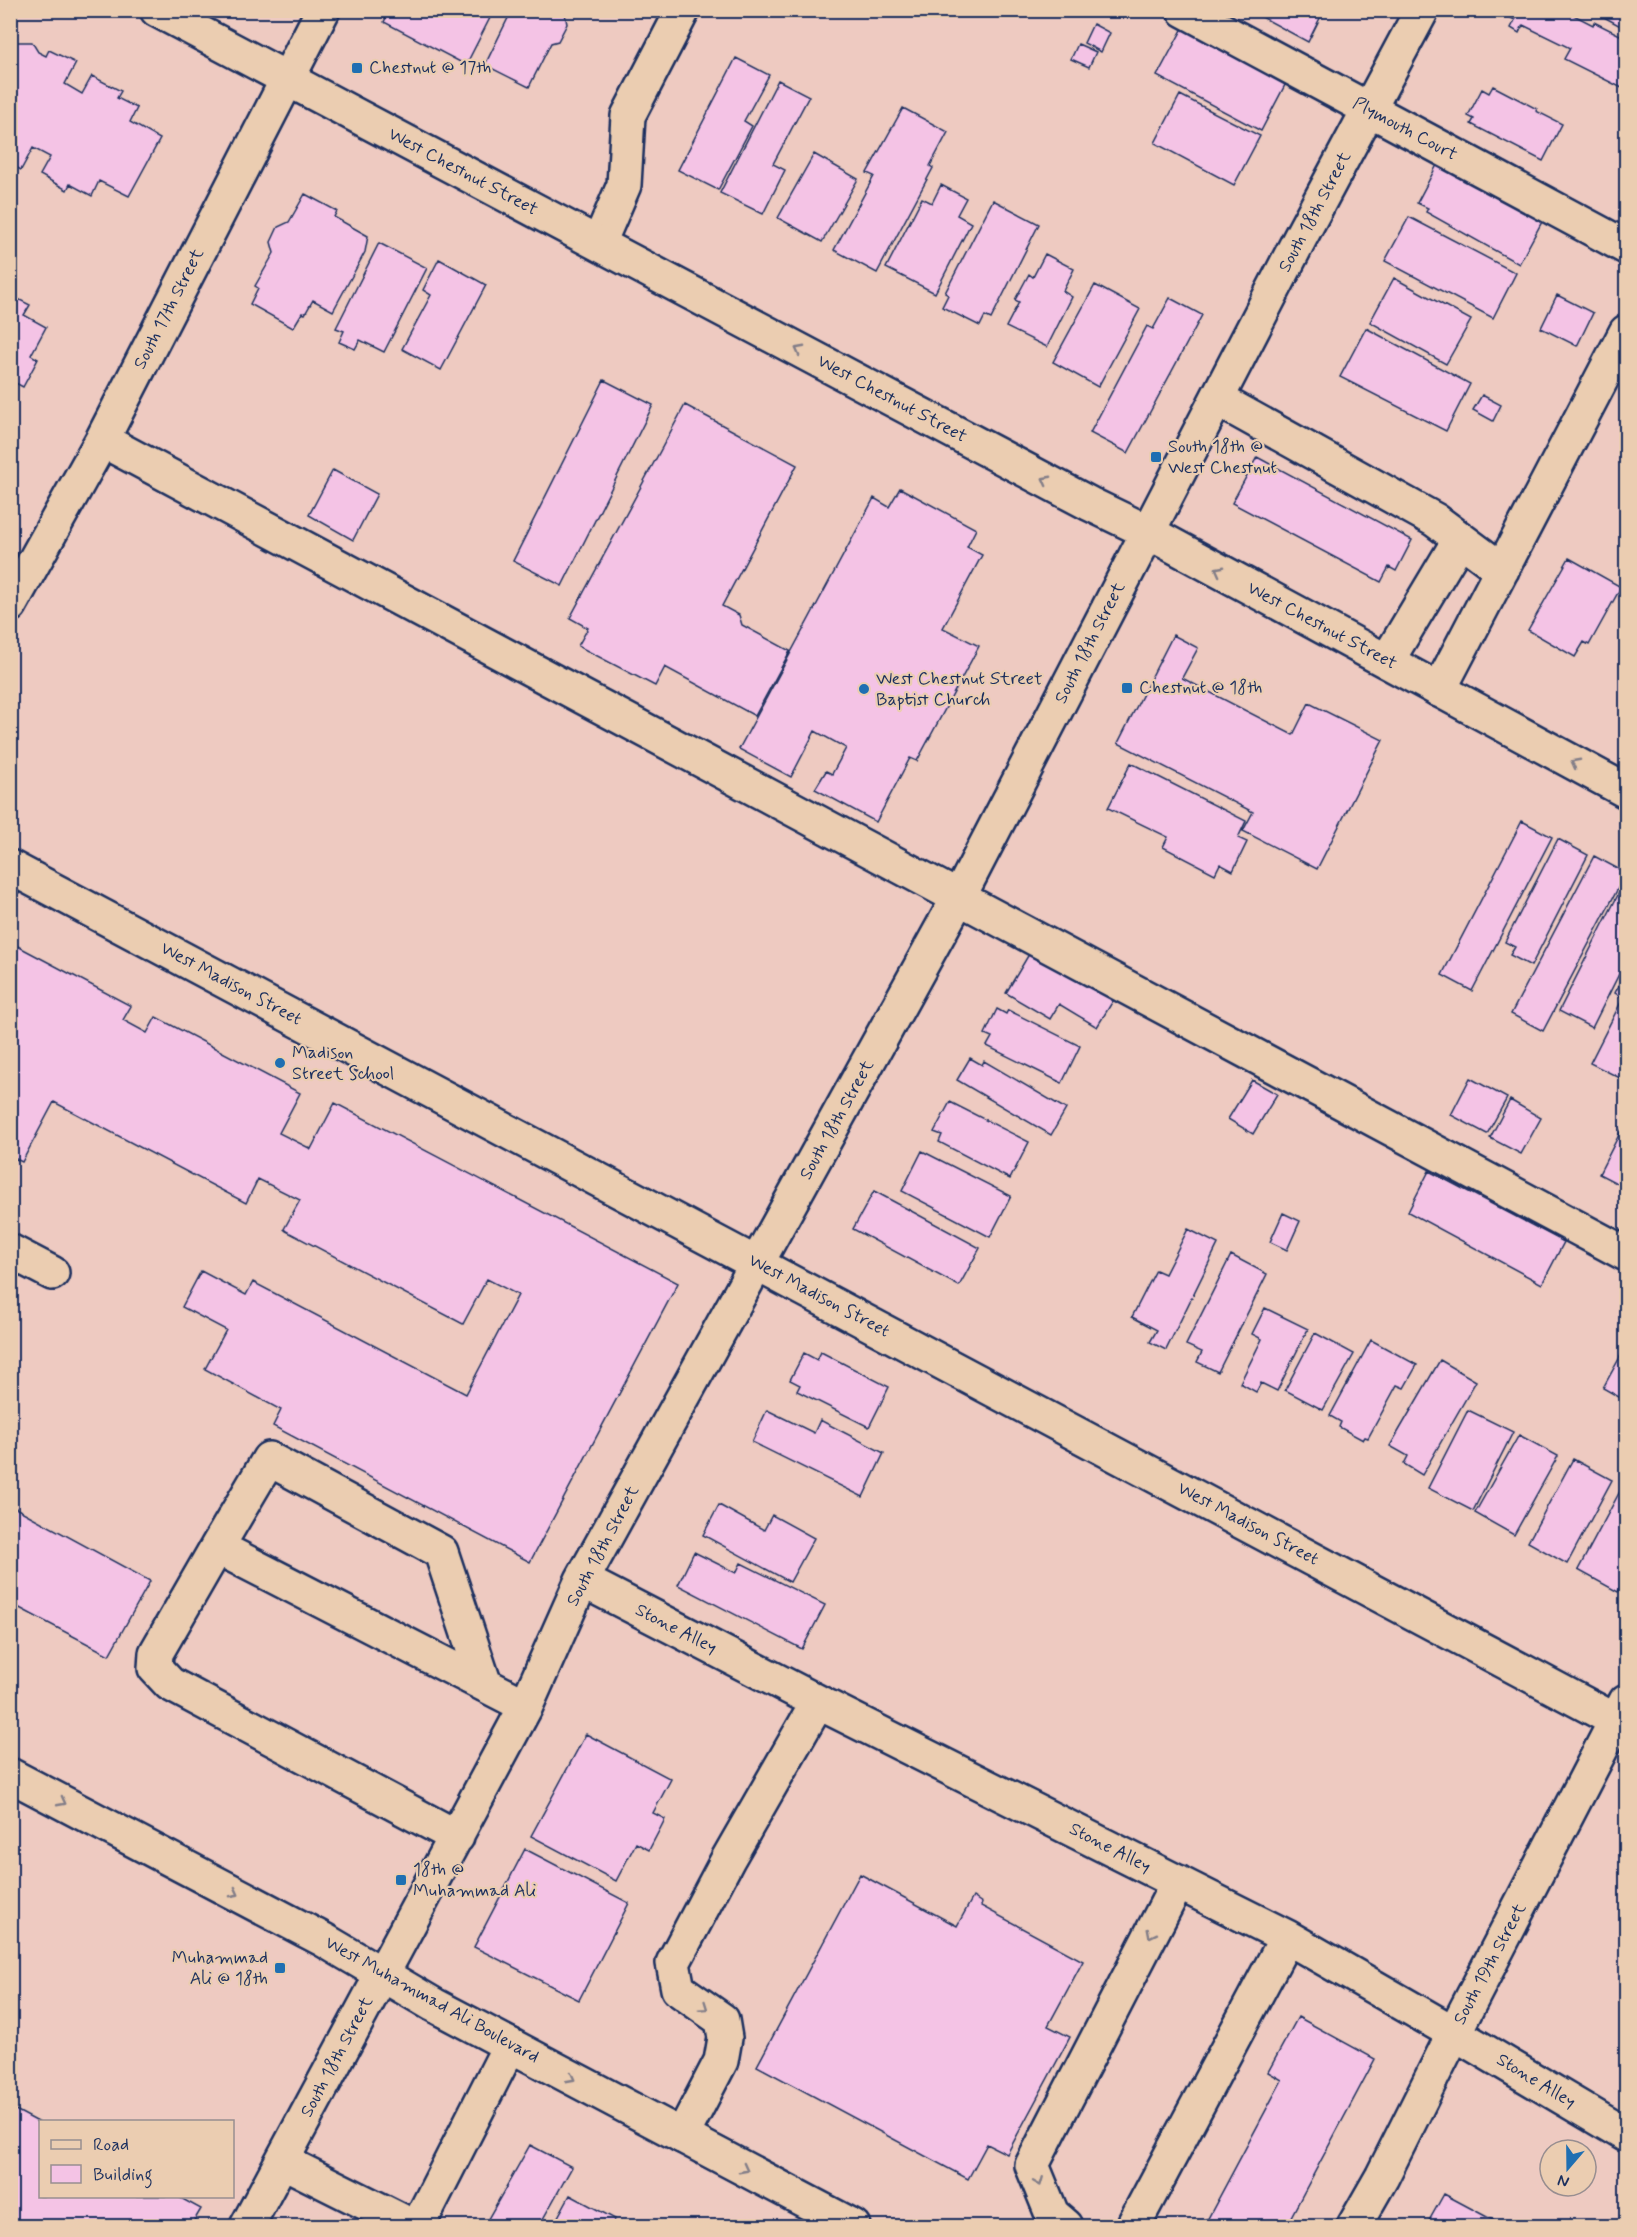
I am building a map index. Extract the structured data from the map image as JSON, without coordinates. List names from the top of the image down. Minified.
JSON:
{"streets":{"street":["Plymouth Court","West Chestnut Street","South 18th Street","South 17th Street","West Madison Street","Stone Alley","South 19th Street","West Muhammad Ali Boulevard"]},"crossings":[["Plymouth Court","South 18th Street"],["West Chestnut Street","South 18th Street"],["West Chestnut Street","South 17th Street"],["South 18th Street","West Madison Street"],["South 18th Street","Stone Alley"],["South 18th Street","West Muhammad Ali Boulevard"],["West Madison Street","South 19th Street"],["Stone Alley","South 19th Street"]],"one_way":["West Chestnut Street","West Muhammad Ali Boulevard"],"places":{"transit":["Chestnut @ 17th","South 18th @ West Chestnut","Chestnut @ 18th","18th @ Muhammad Ali","Muhammad Ali @ 18th"],"other":["West Chestnut Street Baptist Church","Madison Street School"]},"legend":["Road","Building"],"north":"bottom"}
